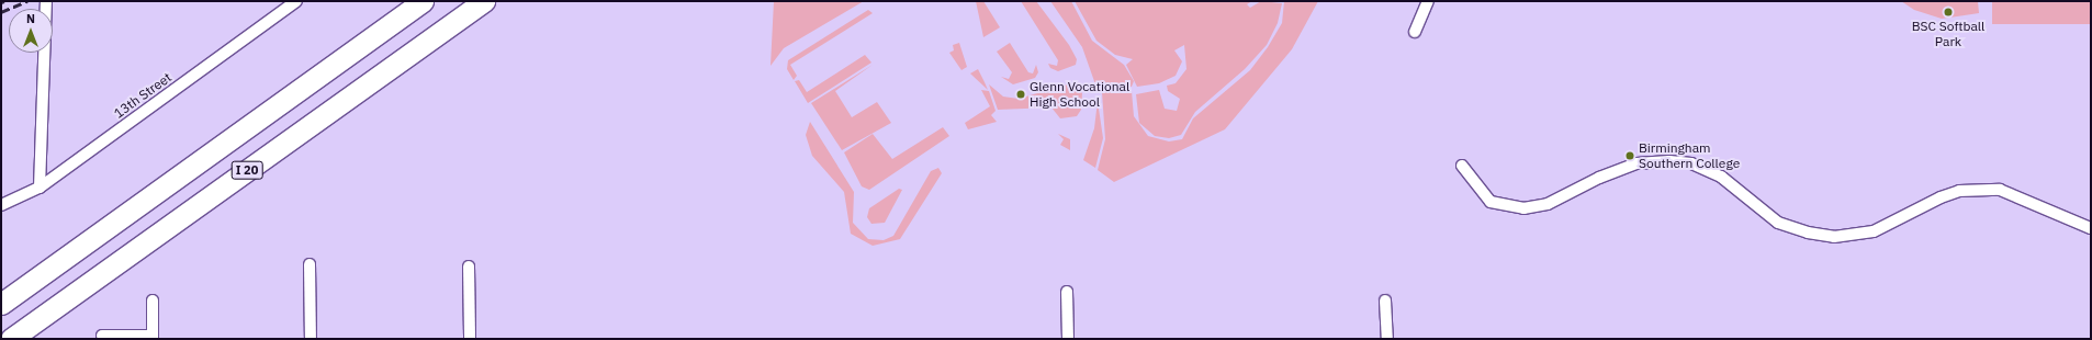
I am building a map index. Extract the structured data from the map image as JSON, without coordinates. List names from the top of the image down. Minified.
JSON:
{"streets":{"highway":["I 20"],"street":["13th Street"]},"places":["BSC Softball Park","Glenn Vocational High School","Birmingham Southern College"],"north":"top"}
